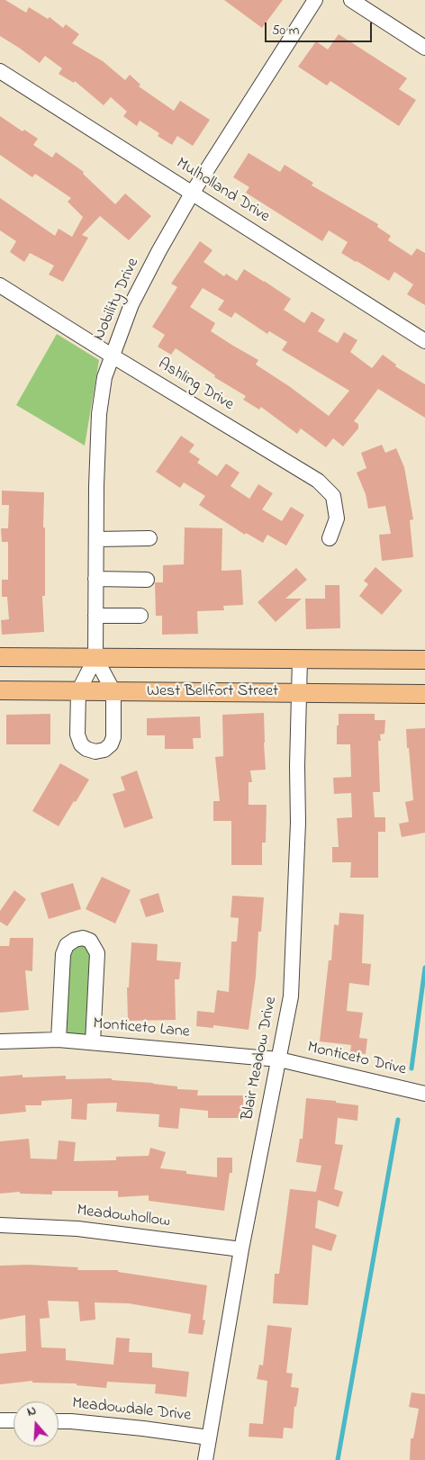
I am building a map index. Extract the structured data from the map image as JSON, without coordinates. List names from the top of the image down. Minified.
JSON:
{"streets":{"main road":["West Bellfort Street"],"street":["Mulholland Drive","Nobility Drive","Ashling Drive","Monticeto Lane","Blair Meadow Drive","Monticeto Drive","Meadowhollow","Meadowdale Drive"]},"crossings":[["Mulholland Drive","Nobility Drive"],["Nobility Drive","Ashling Drive"],["Nobility Drive","West Bellfort Street"],["West Bellfort Street","Blair Meadow Drive"],["Monticeto Lane","Blair Meadow Drive"],["Monticeto Lane","Monticeto Drive"],["Blair Meadow Drive","Monticeto Drive"],["Blair Meadow Drive","Meadowhollow"],["Blair Meadow Drive","Meadowdale Drive"]],"scale_bar":"50 m","north":"top"}
